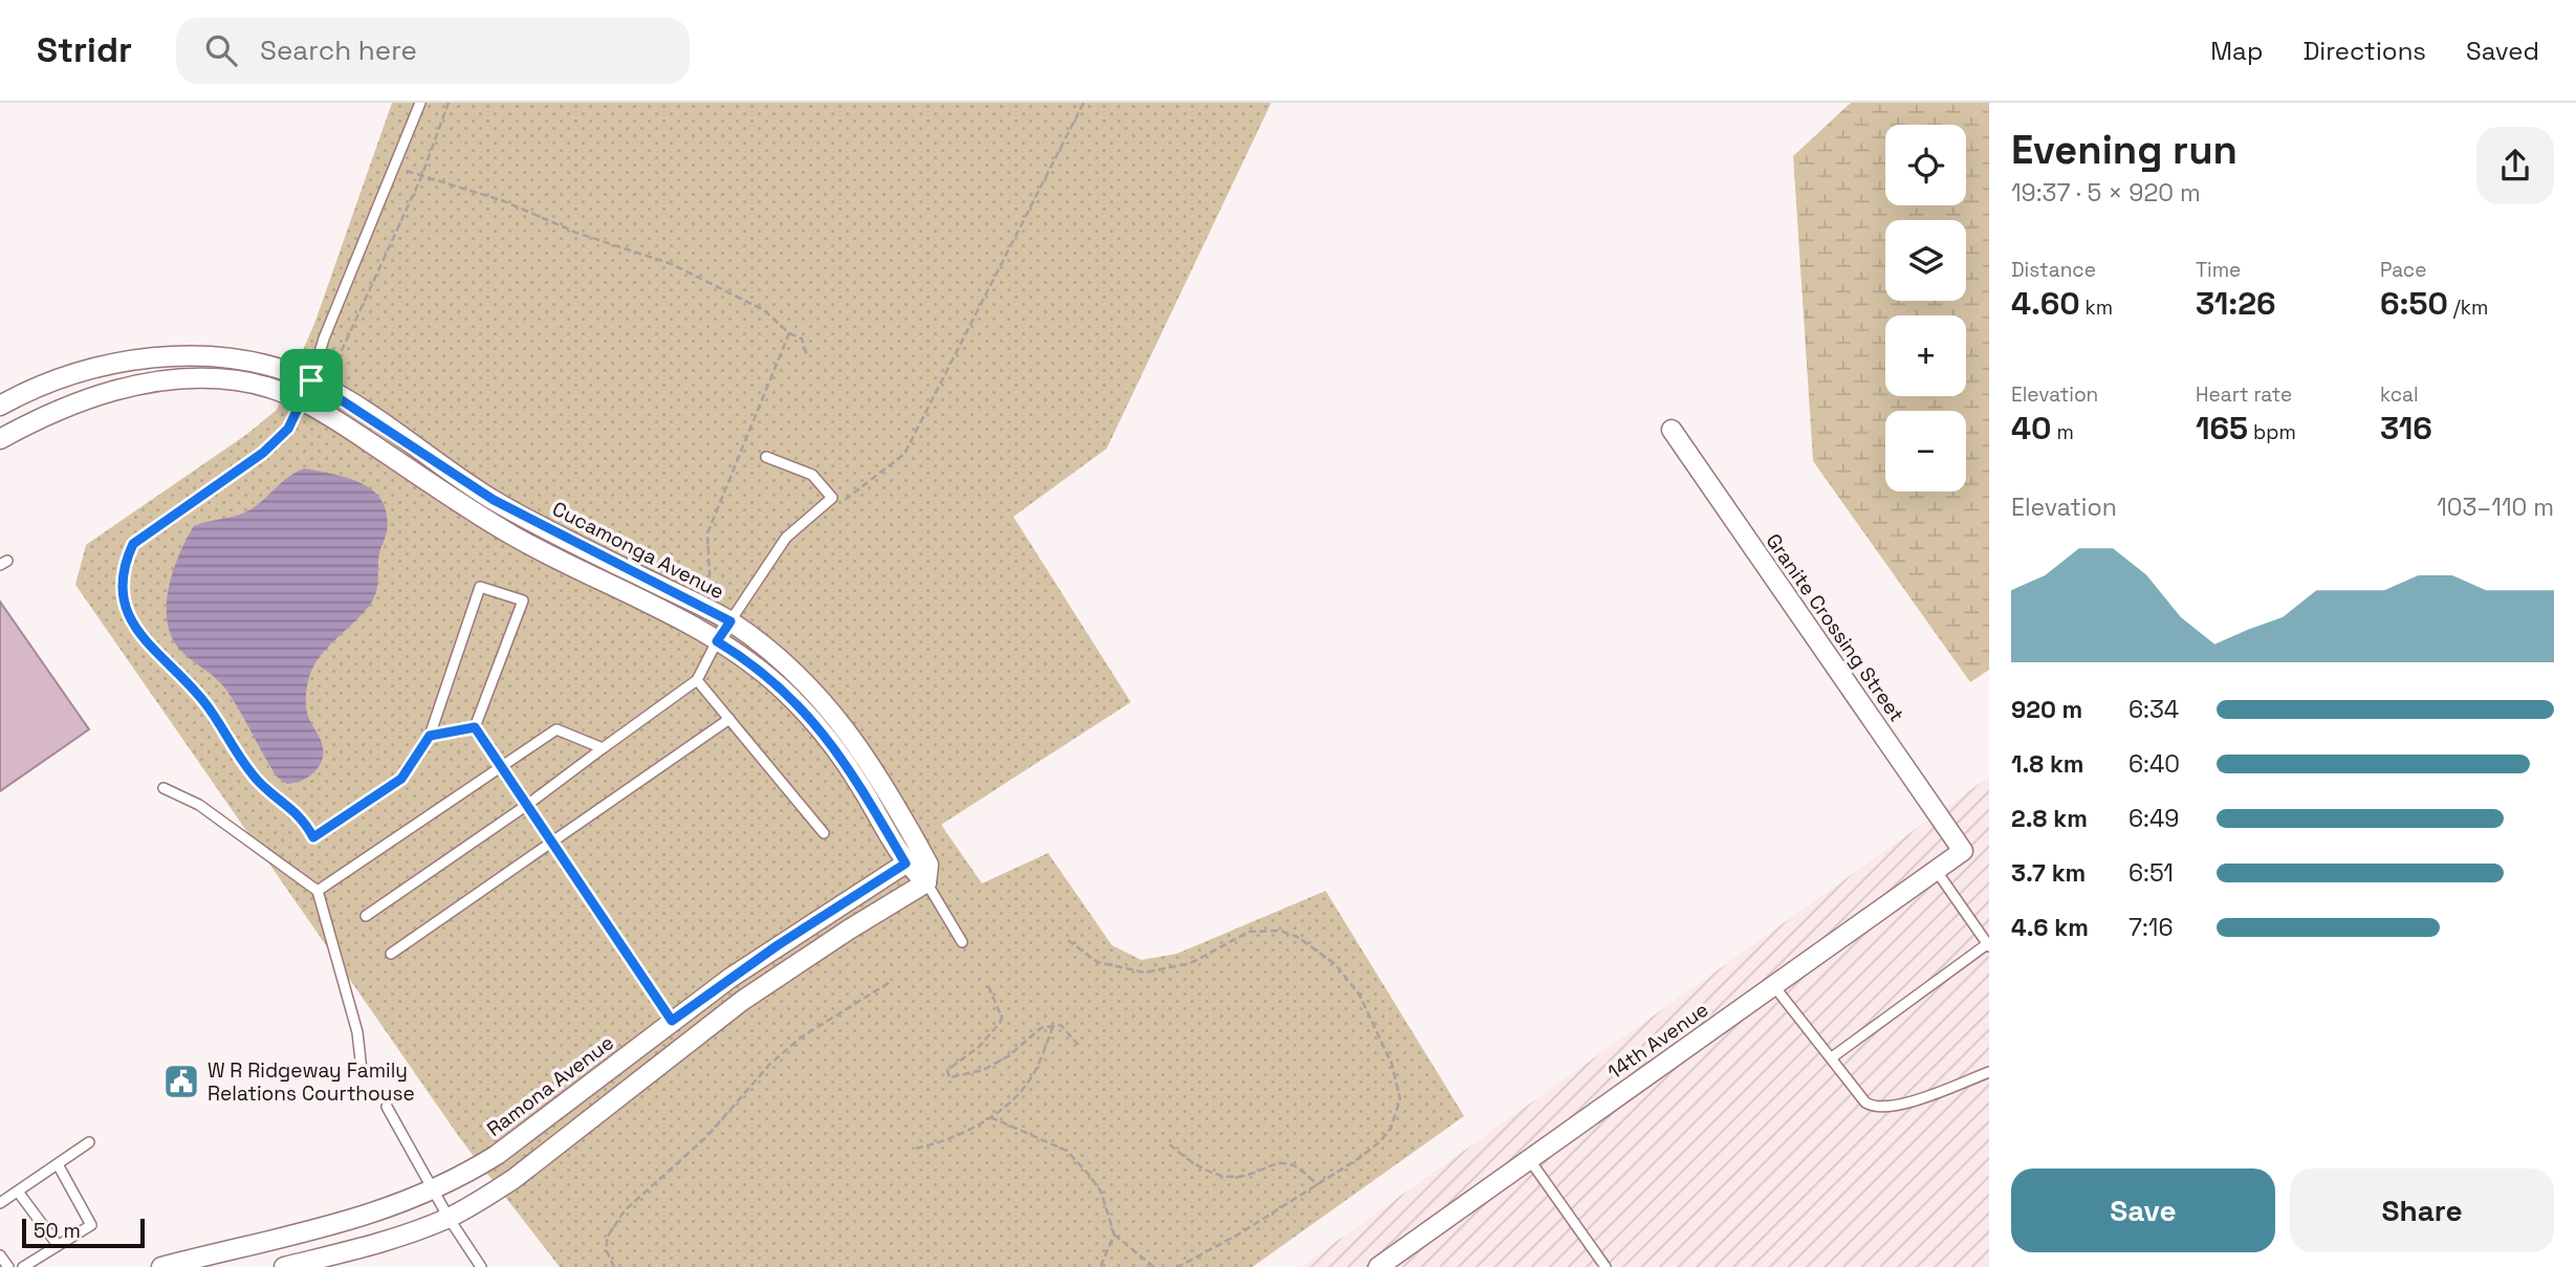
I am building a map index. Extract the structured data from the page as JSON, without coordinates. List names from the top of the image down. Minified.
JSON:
{"streets":{"street":["Cucamonga Avenue","Granite Crossing Street","14th Avenue","Ramona Avenue"]},"crossings":[["Granite Crossing Street","14th Avenue"]],"places":{"public building":["W R Ridgeway Family Relations Courthouse"]},"scale_bar":"50 m","page":{"header":"Stridr","search":"Search here","nav":["Map","Directions","Saved"],"heading":["Evening run","19:37 · 5 × 920 m"],"map_buttons":["+","−"],"stats":[["Distance","4.60 km"],["Time","31:26"],["Pace","6:50 /km"],["Elevation","40 m"],["Heart rate","165 bpm"],["kcal","316"]],"chart":["Elevation","103–110 m"],"list":[{"name":"920 m","note":"6:34"},{"name":"1.8 km","note":"6:40"},{"name":"2.8 km","note":"6:49"},{"name":"3.7 km","note":"6:51"},{"name":"4.6 km","note":"7:16"}],"buttons":["Save","Share"],"scale":"50 m"}}
